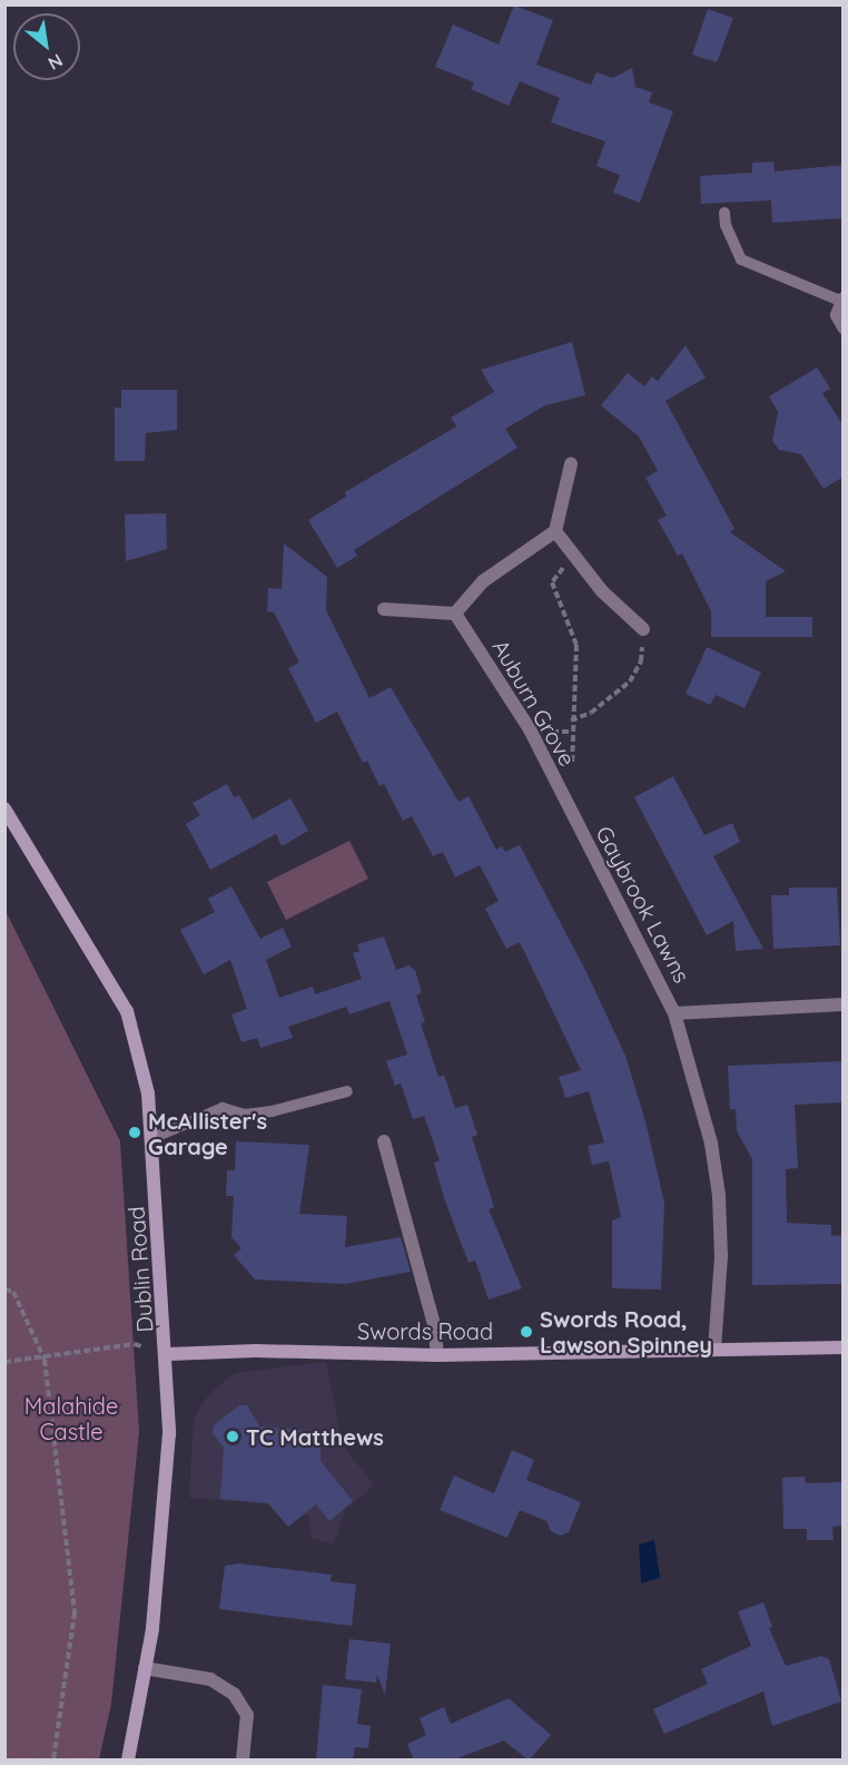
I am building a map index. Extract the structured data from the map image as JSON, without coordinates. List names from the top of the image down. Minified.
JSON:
{"streets":{"main road":["Dublin Road","Swords Road"],"street":["Auburn Grove","Gaybrook Lawns"]},"crossings":[["Auburn Grove","Gaybrook Lawns"],["Gaybrook Lawns","Swords Road"],["Dublin Road","Swords Road"]],"parks":["Malahide Castle"],"places":["McAllister's Garage","Swords Road, Lawson Spinney","TC Matthews"],"north":"bottom right"}
